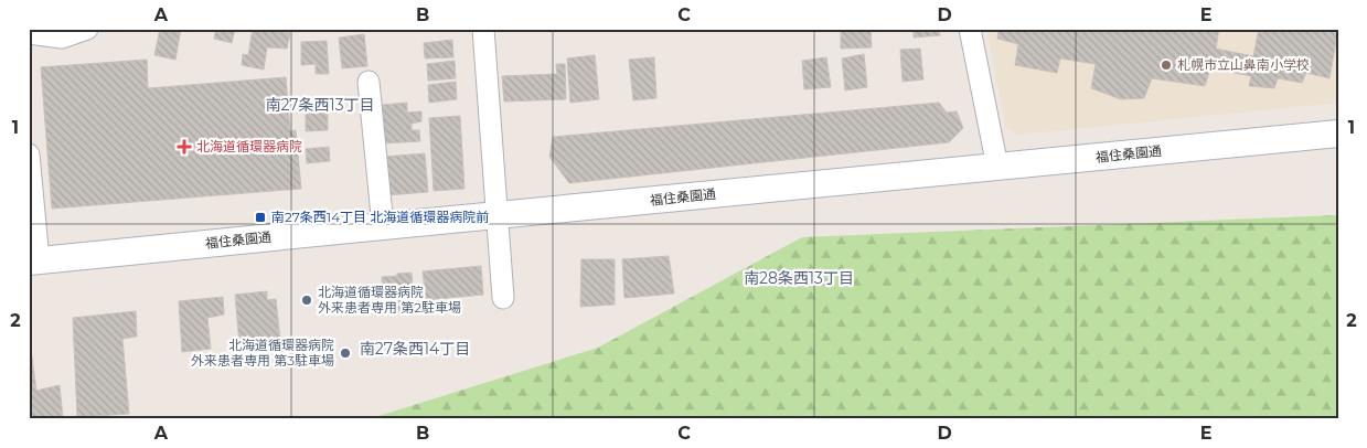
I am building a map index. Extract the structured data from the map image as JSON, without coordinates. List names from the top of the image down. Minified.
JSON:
{"streets":{"street":["福住桑園通"]},"districts":["南27条西13丁目","南28条西13丁目","南27条西14丁目"],"places":{"other":["札幌市立山鼻南小学校","北海道循環器病院 外来患者専用 第2駐車場","北海道循環器病院 外来患者専用 第3駐車場"],"health":["北海道循環器病院"],"transit":["南27条西14丁目 北海道循環器病院前"]},"grid":{"columns":["A","B","C","D","E"],"rows":["1","2"]}}
